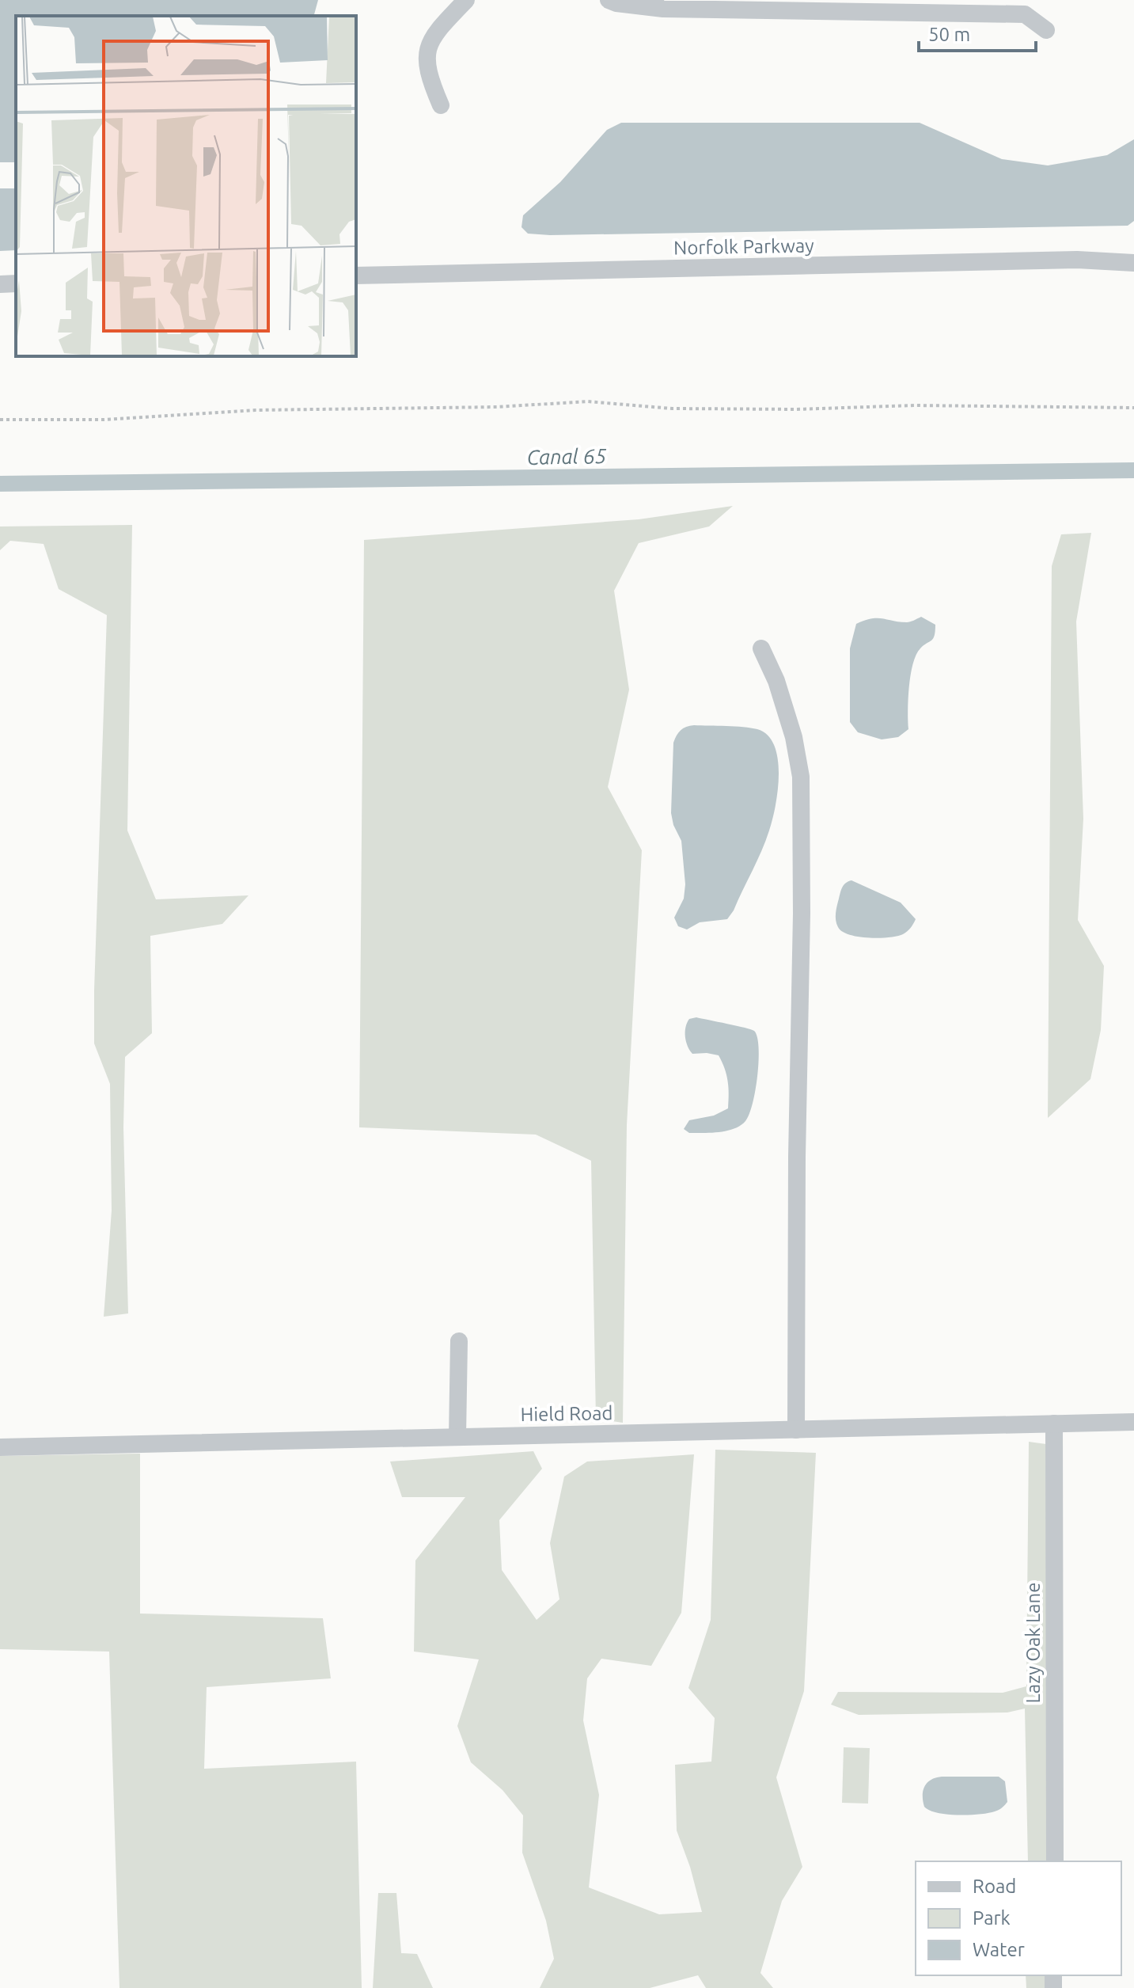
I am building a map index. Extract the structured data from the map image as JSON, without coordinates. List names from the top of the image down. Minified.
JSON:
{"streets":{"street":["Norfolk Parkway","Hield Road","Lazy Oak Lane"]},"crossings":[["Hield Road","Lazy Oak Lane"]],"water":["Canal 65"],"legend":["Road","Park","Water"],"scale_bar":"50 m"}
